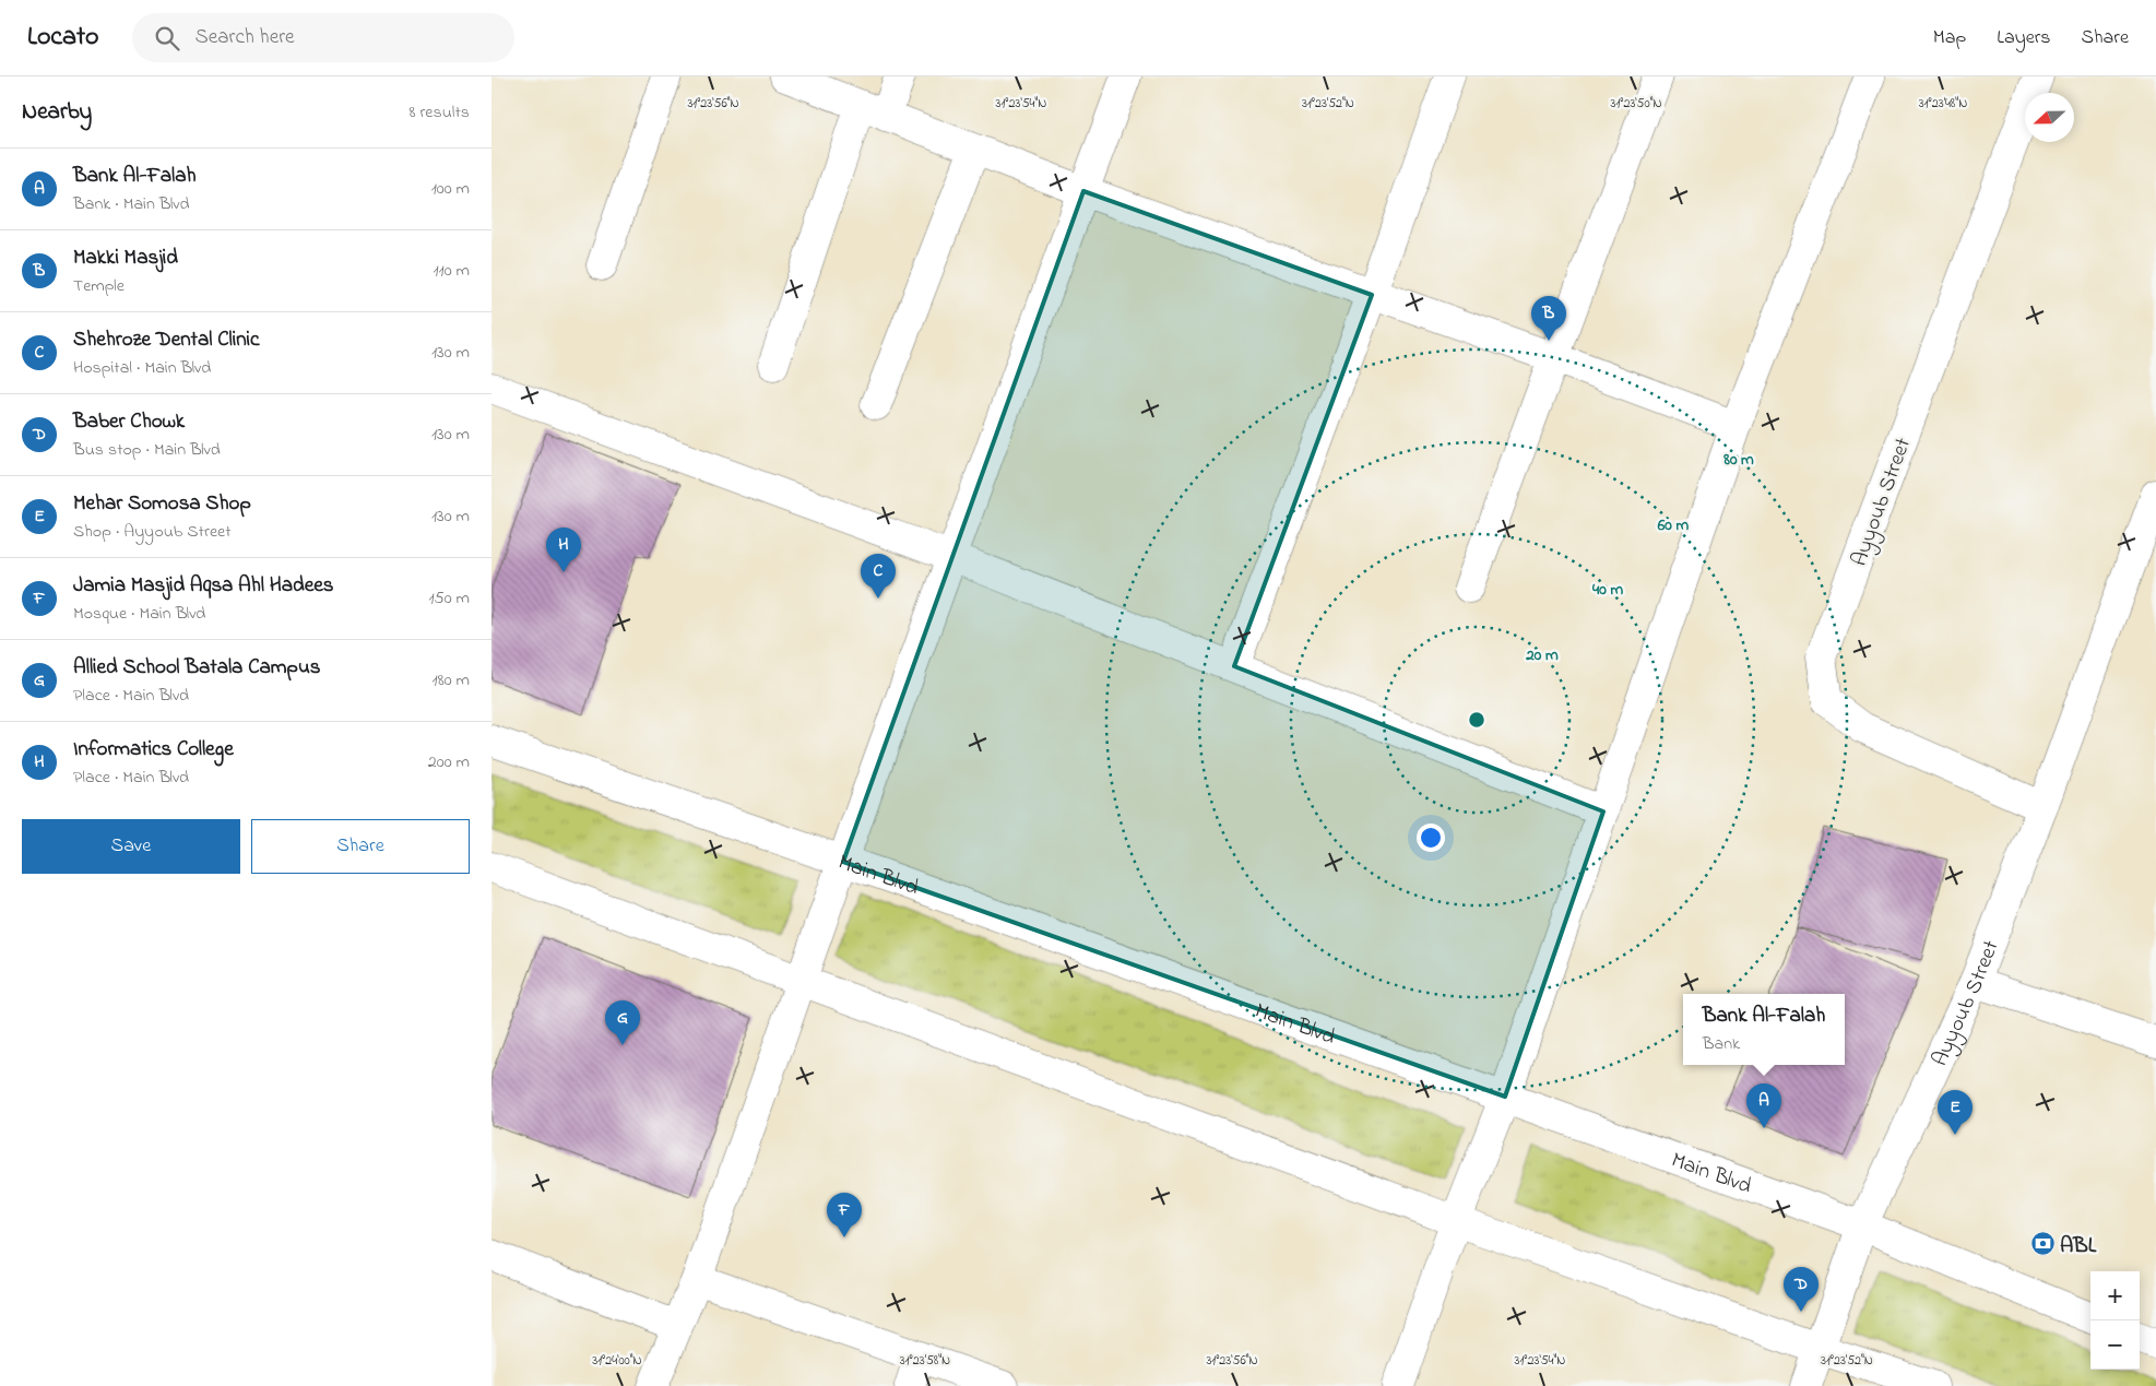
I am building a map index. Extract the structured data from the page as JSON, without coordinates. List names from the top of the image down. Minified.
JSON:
{"streets":{"street":["Ayyoub Street","Main Blvd"]},"crossings":[["Ayyoub Street","Main Blvd"]],"places":{"bank":["ABL"]},"north":"left","page":{"header":"Locato","search":"Search here","nav":["Map","Layers","Share"],"heading":["Nearby","8 results"],"list":[{"mark":"A","name":"Bank Al-Falah","note":"Bank · Main Blvd","value":"100 m"},{"mark":"B","name":"Makki Masjid","note":"Temple","value":"110 m"},{"mark":"C","name":"Shehroze Dental Clinic","note":"Hospital · Main Blvd","value":"130 m"},{"mark":"D","name":"Baber Chowk","note":"Bus stop · Main Blvd","value":"130 m"},{"mark":"E","name":"Mehar Somosa Shop","note":"Shop · Ayyoub Street","value":"130 m"},{"mark":"F","name":"Jamia Masjid Aqsa Ahl Hadees","note":"Mosque · Main Blvd","value":"150 m"},{"mark":"G","name":"Allied School Batala Campus","note":"Place · Main Blvd","value":"180 m"},{"mark":"H","name":"Informatics College","note":"Place · Main Blvd","value":"200 m"}],"pins":["B","H","C","G","A","E","F","D"],"buttons":["Save","Share"],"popup":["Bank Al-Falah","Bank"],"map_buttons":["+","−"]},"coordinates":["31°23'56\"N","31°23'54\"N","31°23'52\"N","31°23'50\"N","31°23'48\"N","31°24'00\"N","31°23'58\"N"],"rings":["80 m","60 m","40 m","20 m"]}
